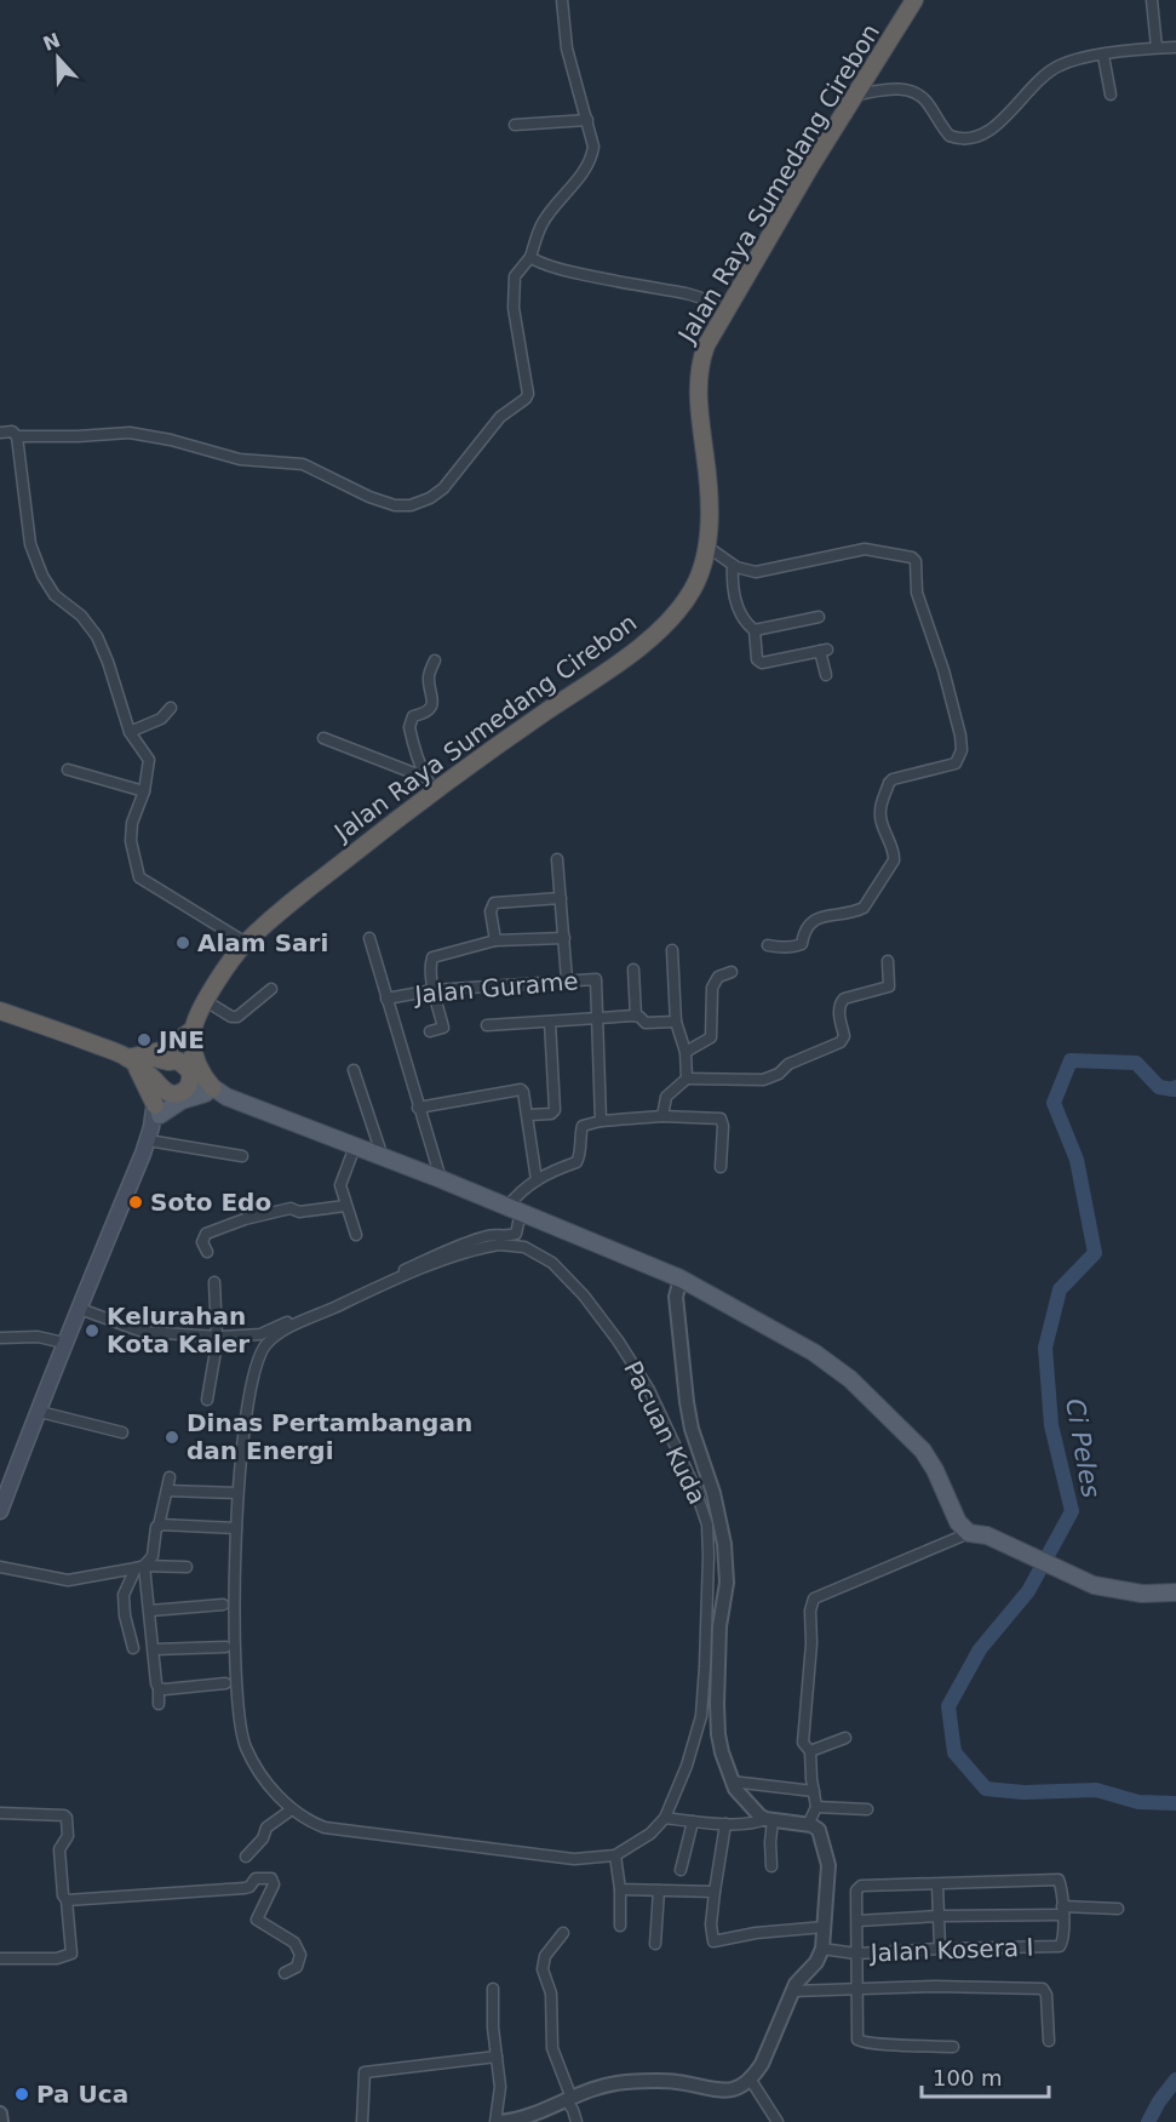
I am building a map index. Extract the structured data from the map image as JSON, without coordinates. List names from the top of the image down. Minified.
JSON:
{"streets":{"highway":["Jalan Raya Sumedang Cirebon"],"street":["Jalan Gurame","Pacuan Kuda","Jalan Kosera I"]},"water":["Ci Peles"],"places":["Alam Sari","JNE","Soto Edo","Kelurahan Kota Kaler","Dinas Pertambangan dan Energi","Pa Uca"],"scale_bar":"100 m","north":"top"}
